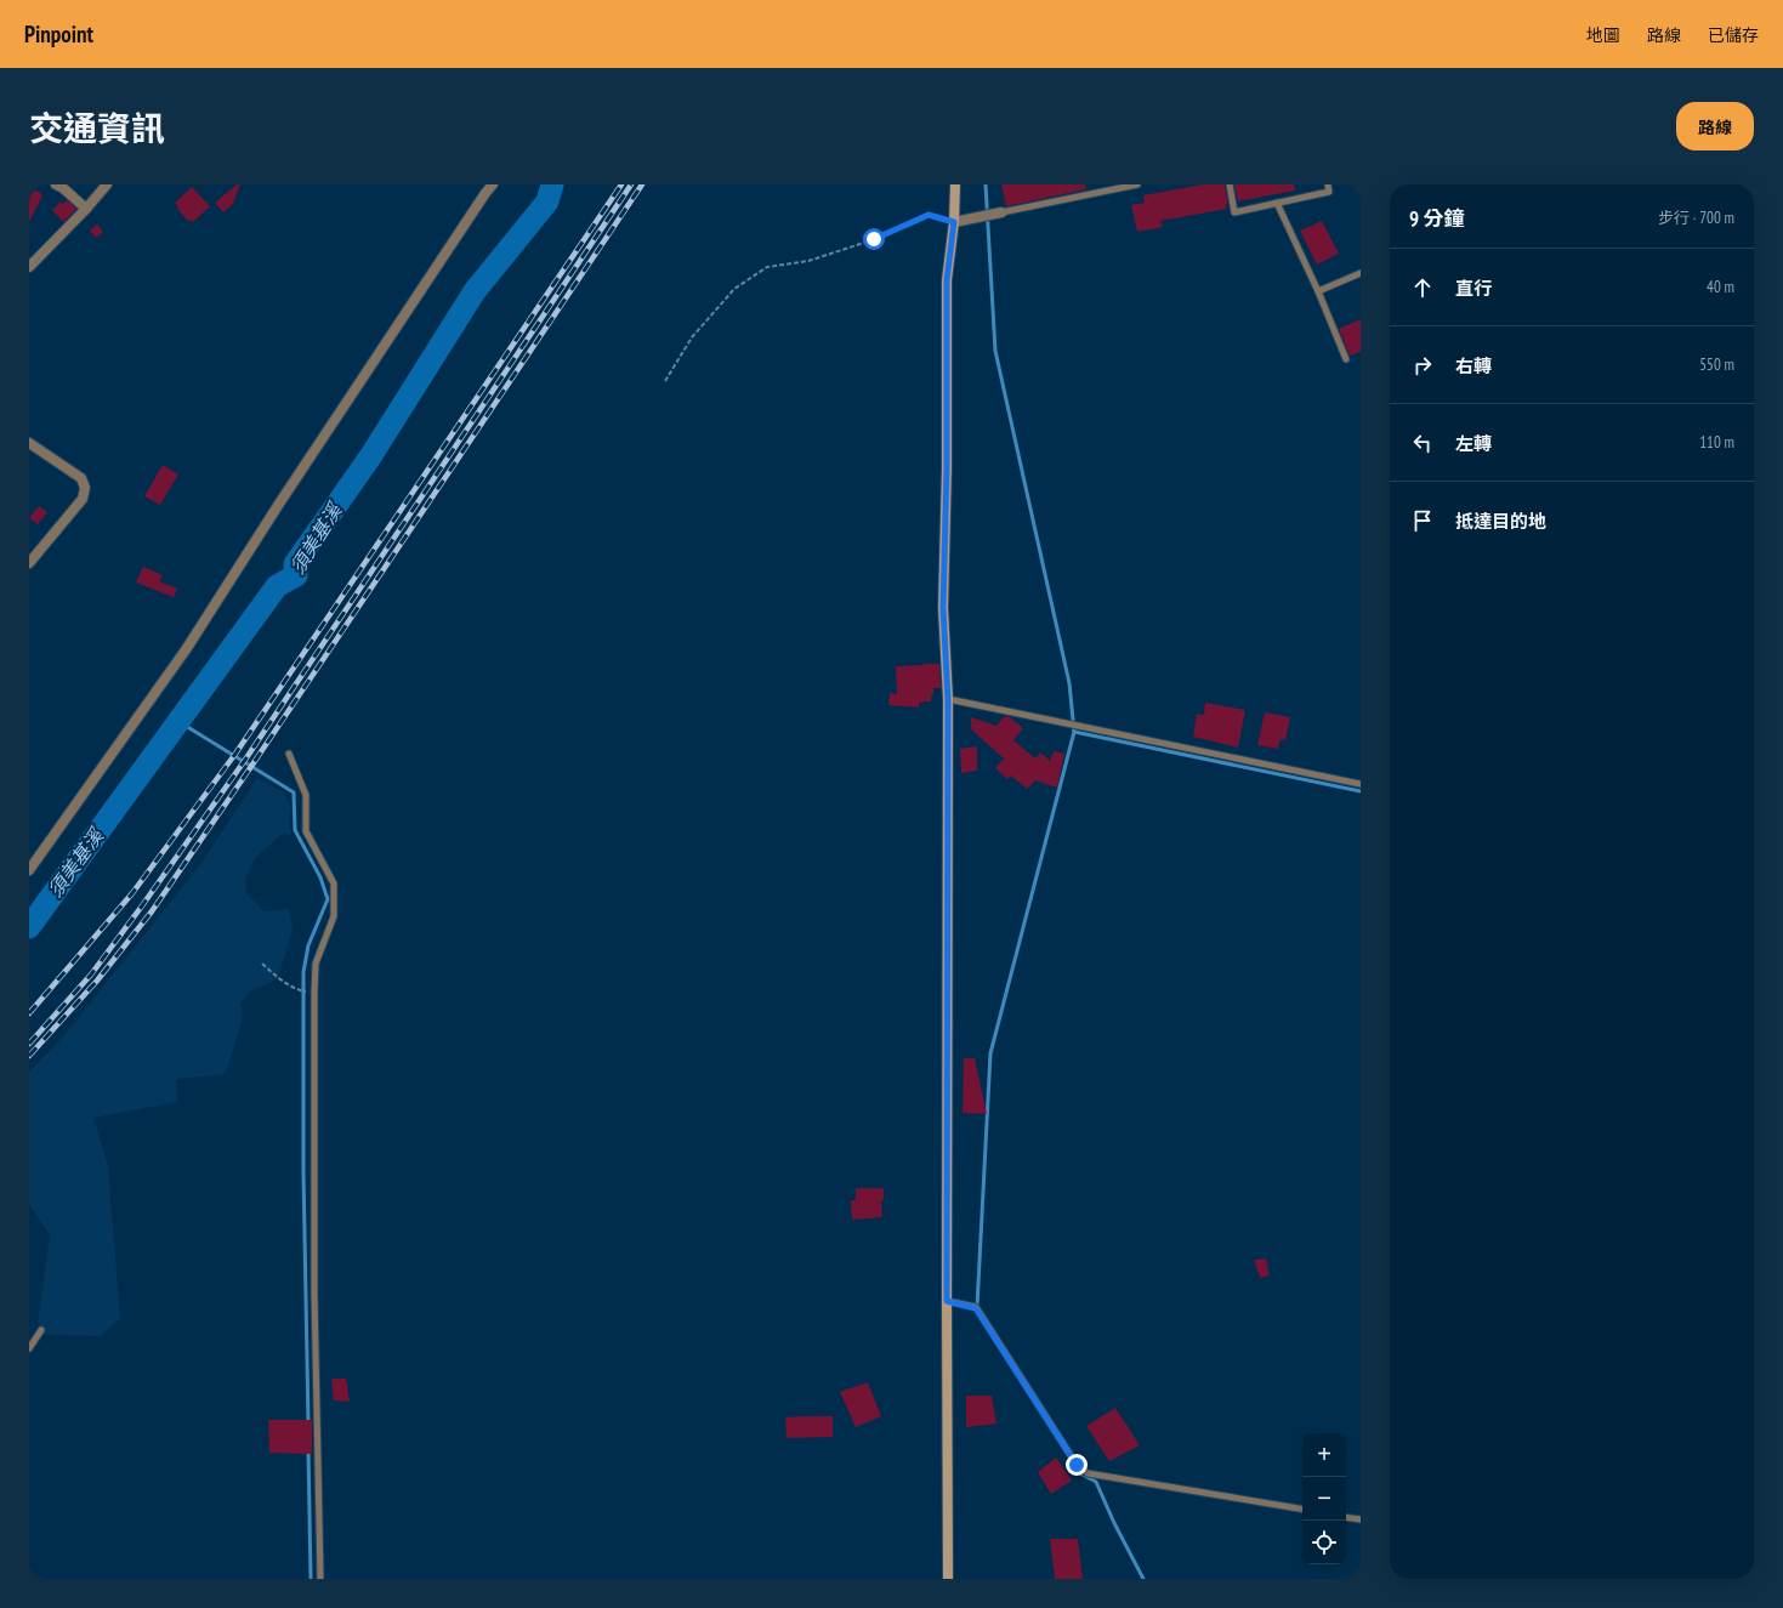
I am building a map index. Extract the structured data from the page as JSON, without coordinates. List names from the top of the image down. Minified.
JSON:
{"water":["須美基溪"],"page":{"header":"Pinpoint","nav":["地圖","路線","已儲存"],"title":"交通資訊","buttons":"路線","heading":["9 分鐘","步行 · 700 m"],"list":[["直行","40 m"],["右轉","550 m"],["左轉","110 m"],"抵達目的地"],"map_buttons":["+","−"]}}
